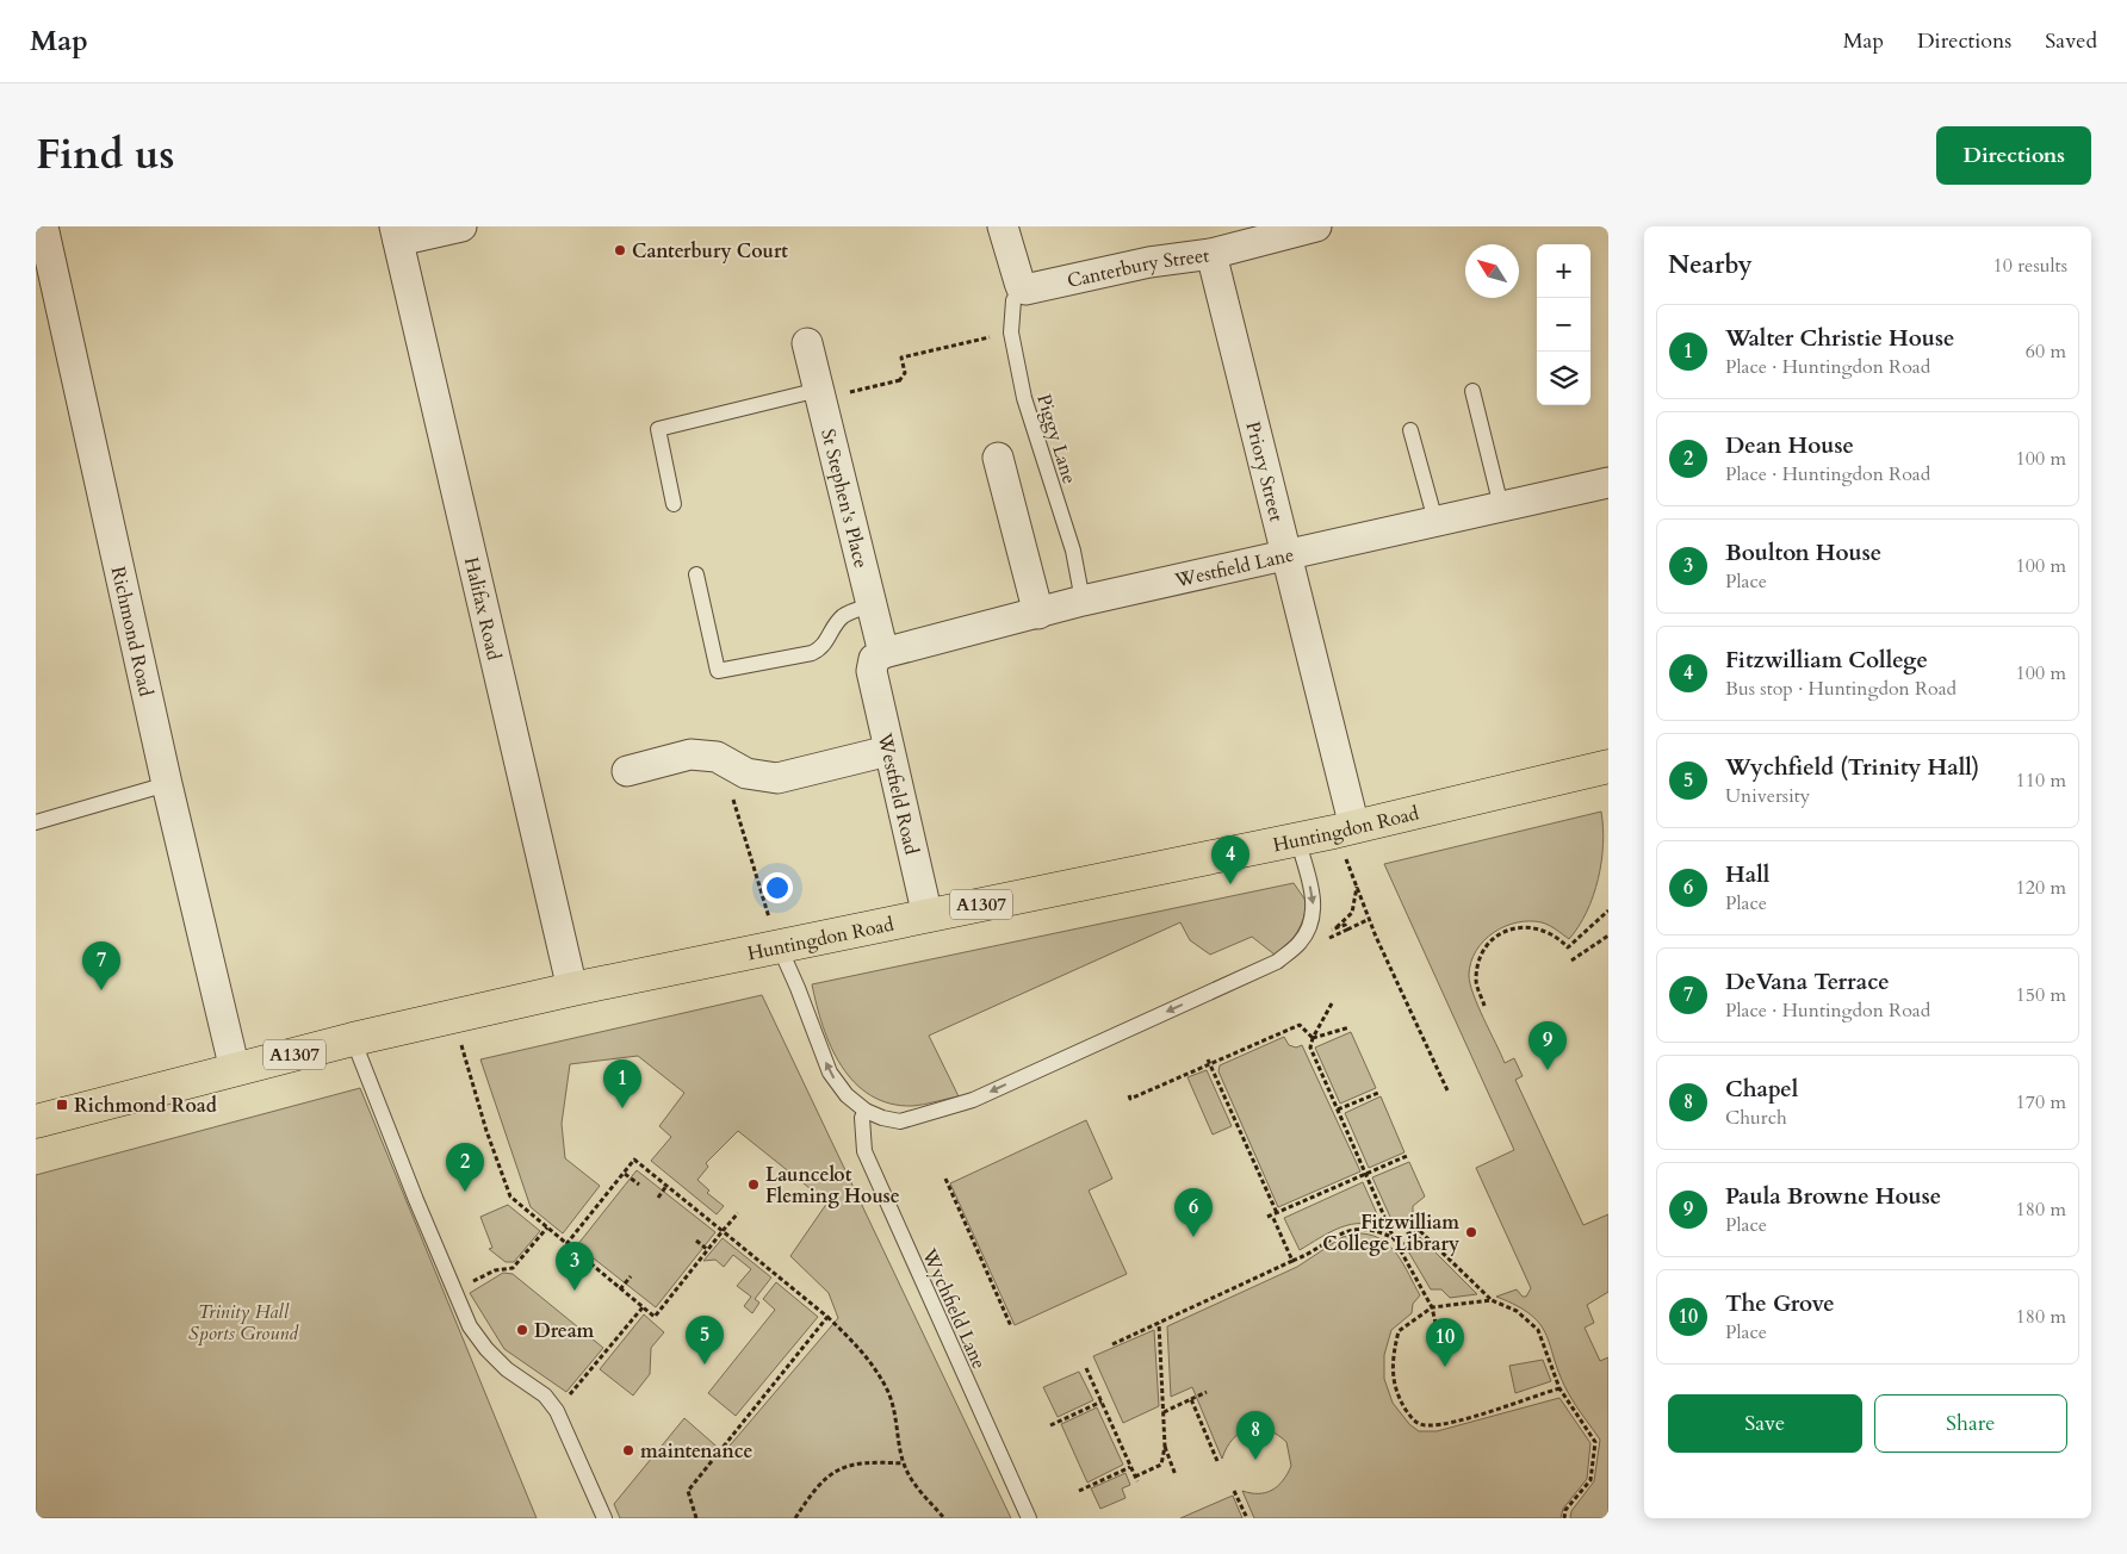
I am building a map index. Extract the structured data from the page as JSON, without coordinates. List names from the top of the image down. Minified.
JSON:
{"streets":{"main road":["Huntingdon Road","A1307"],"street":["Canterbury Street","Priory Street","St Stephen's Place","Westfield Lane","Halifax Road","Richmond Road","Westfield Road"],"lane":["Piggy Lane","Wychfield Lane"]},"crossings":[["Canterbury Street","Piggy Lane"],["Canterbury Street","Priory Street"],["Piggy Lane","Westfield Lane"],["Priory Street","Westfield Lane"],["Priory Street","Huntingdon Road"],["St Stephen's Place","Westfield Lane"],["St Stephen's Place","Westfield Road"],["Westfield Lane","Westfield Road"],["Halifax Road","Huntingdon Road"],["Richmond Road","Huntingdon Road"],["Westfield Road","Huntingdon Road"]],"parks":["Trinity Hall Sports Ground"],"places":{"other":["Canterbury Court","Launcelot Fleming House","Fitzwilliam College Library","Dream","maintenance"],"transit":["Richmond Road"]},"north":"top left","page":{"header":"Map","nav":["Map","Directions","Saved"],"title":"Find us","buttons":["Directions",["Save","Share"]],"heading":["Nearby","10 results"],"map_buttons":["+","−"],"list":[{"mark":"1","name":"Walter Christie House","note":"Place · Huntingdon Road","value":"60 m"},{"mark":"2","name":"Dean House","note":"Place · Huntingdon Road","value":"100 m"},{"mark":"3","name":"Boulton House","note":"Place","value":"100 m"},{"mark":"4","name":"Fitzwilliam College","note":"Bus stop · Huntingdon Road","value":"100 m"},{"mark":"5","name":"Wychfield (Trinity Hall)","note":"University","value":"110 m"},{"mark":"6","name":"Hall","note":"Place","value":"120 m"},{"mark":"7","name":"DeVana Terrace","note":"Place · Huntingdon Road","value":"150 m"},{"mark":"8","name":"Chapel","note":"Church","value":"170 m"},{"mark":"9","name":"Paula Browne House","note":"Place","value":"180 m"},{"mark":"10","name":"The Grove","note":"Place","value":"180 m"}],"pins":["4","7","9","1","2","6","3","5","10","8"]}}
